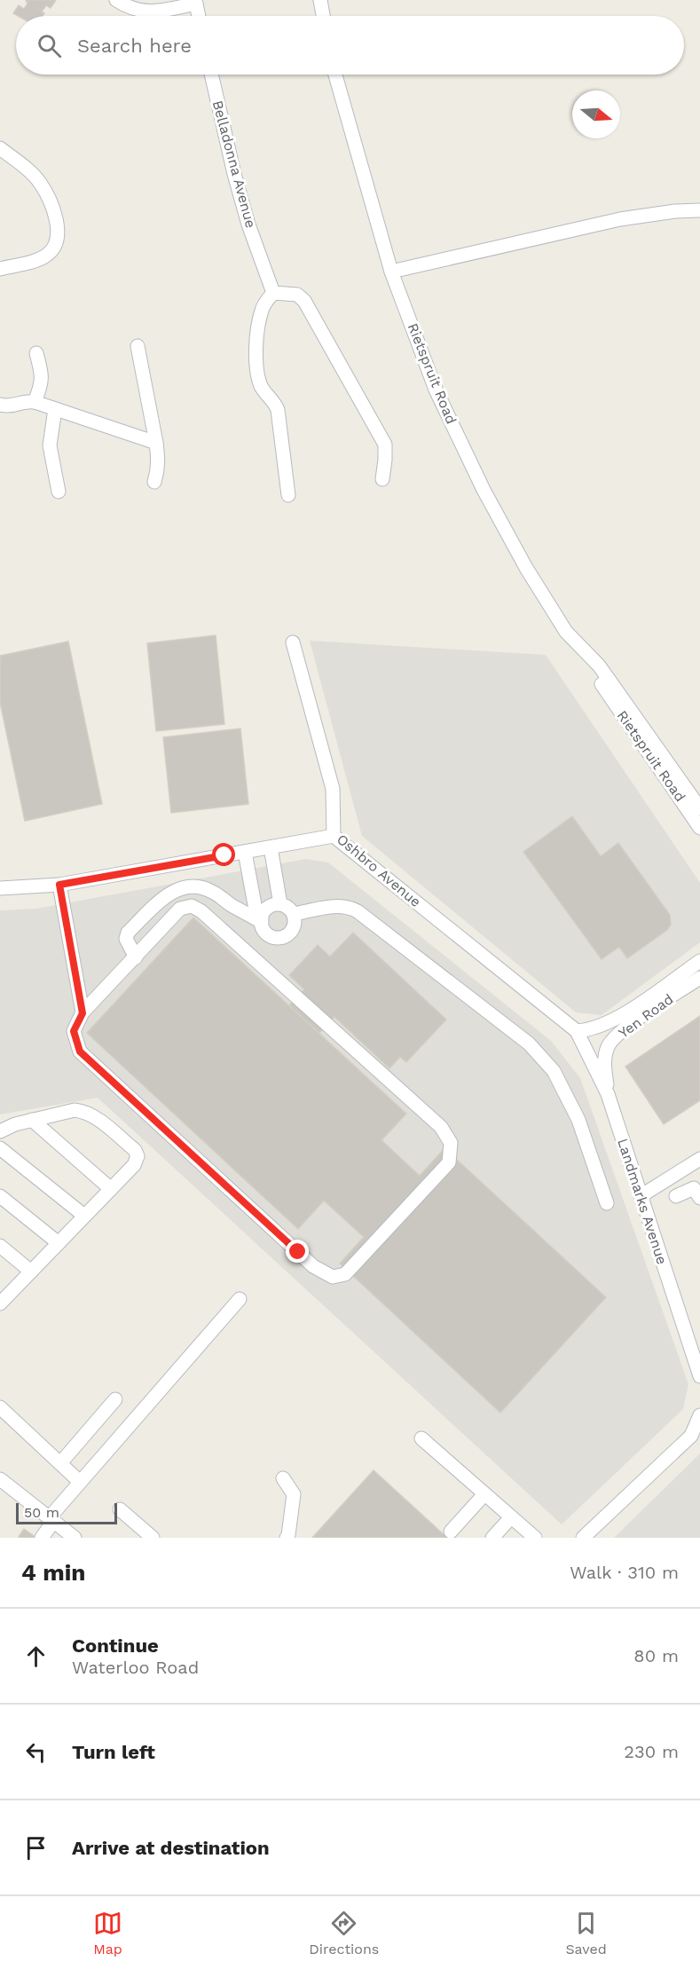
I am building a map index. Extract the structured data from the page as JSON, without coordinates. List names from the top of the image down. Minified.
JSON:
{"streets":{"street":["Belladonna Avenue","Rietspruit Road","Oshbro Avenue","Yen Road","Landmarks Avenue"]},"crossings":[["Oshbro Avenue","Yen Road"],["Oshbro Avenue","Landmarks Avenue"],["Yen Road","Landmarks Avenue"]],"scale_bar":"50 m","north":"right","page":{"search":"Search here","scale":"50 m","heading":["4 min","Walk · 310 m"],"list":[["Continue","Waterloo Road","80 m"],["Turn left","230 m"],"Arrive at destination"],"nav":["Map","Directions","Saved"]}}
